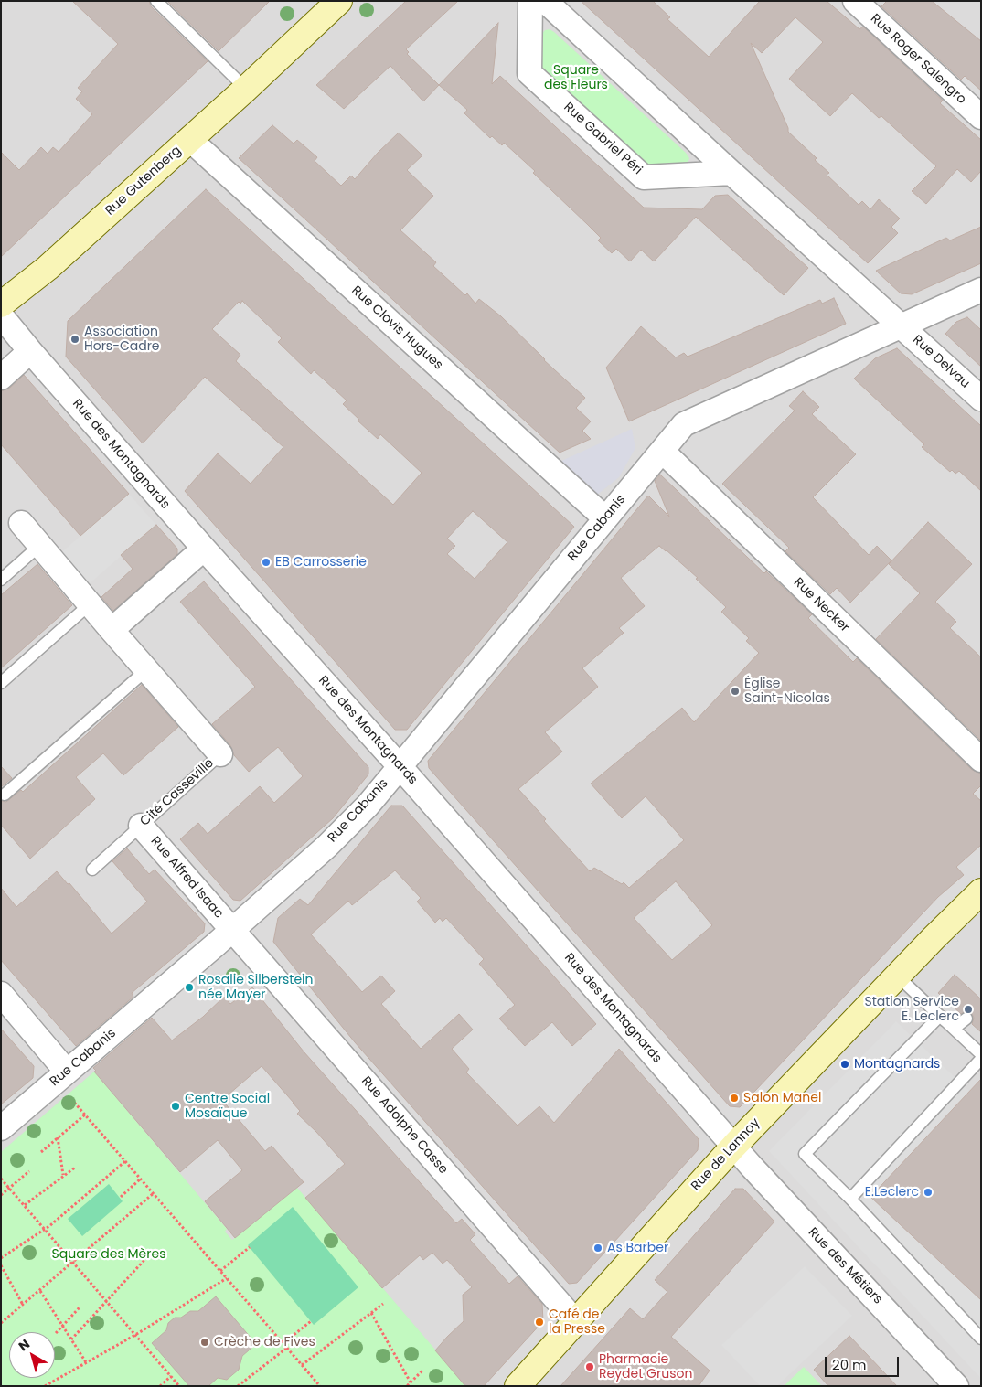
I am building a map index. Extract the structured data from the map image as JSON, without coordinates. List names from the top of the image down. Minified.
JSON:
{"streets":{"street":["Rue Roger Salengro","Rue Gabriel Péri","Rue Gutenberg","Rue Clovis Hugues","Rue Delvau","Rue des Montagnards","Rue Cabanis","Rue Necker","Cité Casseville","Rue Alfred Isaac","Rue Adolphe Casse","Rue de Lannoy","Rue des Métiers"]},"crossings":[["Rue Gutenberg","Rue Clovis Hugues"],["Rue Clovis Hugues","Rue Cabanis"],["Rue Delvau","Rue Cabanis"],["Rue des Montagnards","Rue Cabanis"],["Rue des Montagnards","Rue de Lannoy"],["Rue des Montagnards","Rue des Métiers"],["Rue Cabanis","Rue Necker"],["Rue Cabanis","Rue Alfred Isaac"],["Rue Cabanis","Rue Adolphe Casse"],["Cité Casseville","Rue Alfred Isaac"],["Rue Alfred Isaac","Rue Adolphe Casse"],["Rue Adolphe Casse","Rue de Lannoy"],["Rue de Lannoy","Rue des Métiers"]],"parks":["Square des Fleurs","Square des Mères"],"places":["Association Hors-Cadre","EB Carrosserie","Église Saint-Nicolas","Rosalie Silberstein née Mayer","Station Service E. Leclerc","Montagnards","Salon Manel","Centre Social Mosaïque","E.Leclerc","As Barber","Café de la Presse","Crèche de Fives","Pharmacie Reydet Gruson"],"scale_bar":"20 m","north":"top left"}
